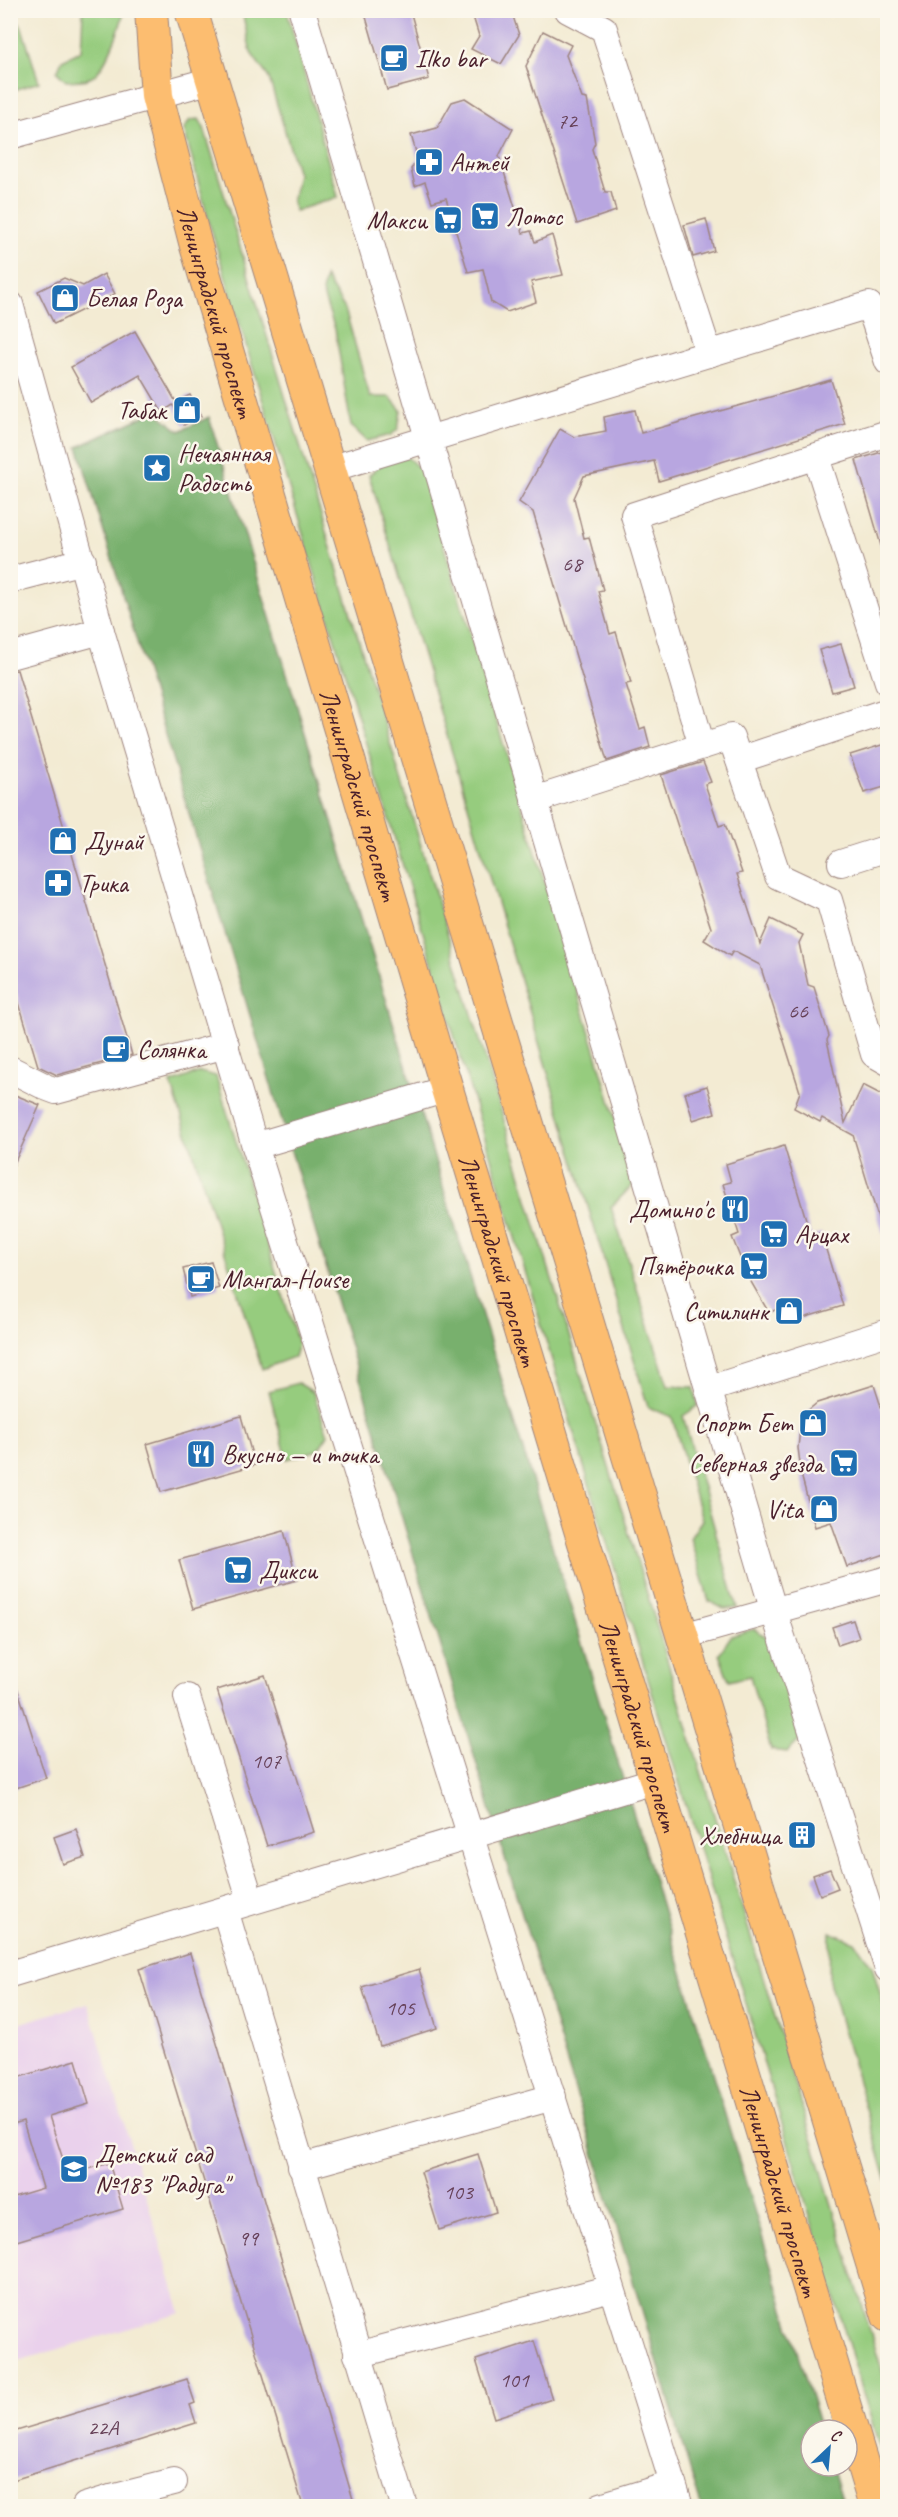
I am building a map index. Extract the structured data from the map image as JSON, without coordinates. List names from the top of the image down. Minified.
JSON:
{"streets":{"main road":["Ленинградский проспект"]},"places":{"cafe":["Ilko bar","Солянка","Мангал-House"],"pharmacy":["Антей","Трика"],"supermarket":["Лотос","Макси","Арцах","Пятёрочка","Северная звезда","Дикси"],"shop":["Белая Роза","Табак","Дунай","Ситилинк","Спорт Бет","Vita"],"place":["Нечаянная Радость"],"restaurant":["Домино'c","Вкусно — и точка"],"building":["Хлебница"],"school or university":["Детский сад №183 \"Радуга\""]},"house_numbers":["72","68","66","107","105","103","99","101","22А"],"north":"top right"}
